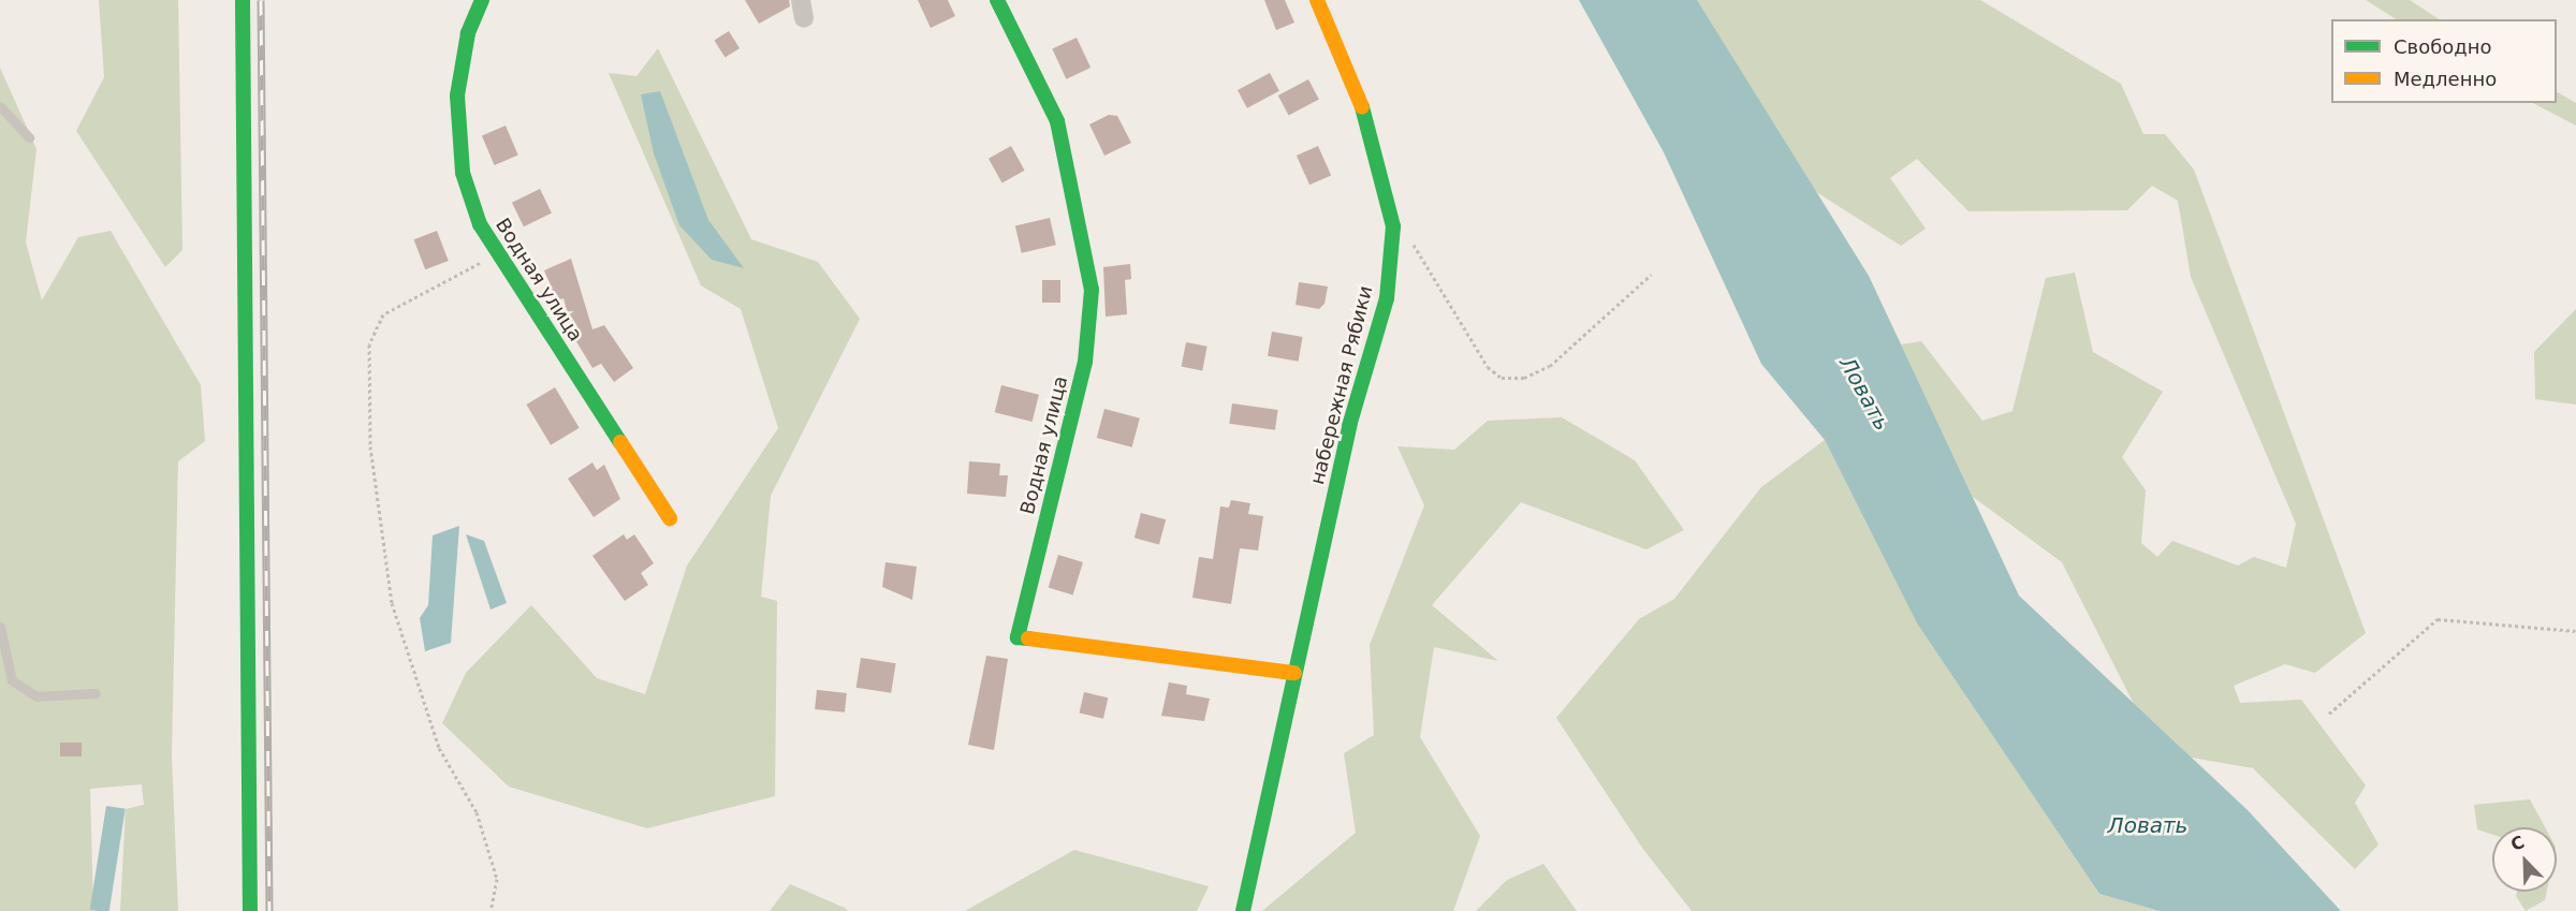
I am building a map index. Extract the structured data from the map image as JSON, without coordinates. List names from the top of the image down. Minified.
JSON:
{"streets":{"street":["Водная улица","набережная Рябики"]},"crossings":[["Водная улица","набережная Рябики"]],"water":["Ловать"],"legend":["Свободно","Медленно"],"north":"top left"}
